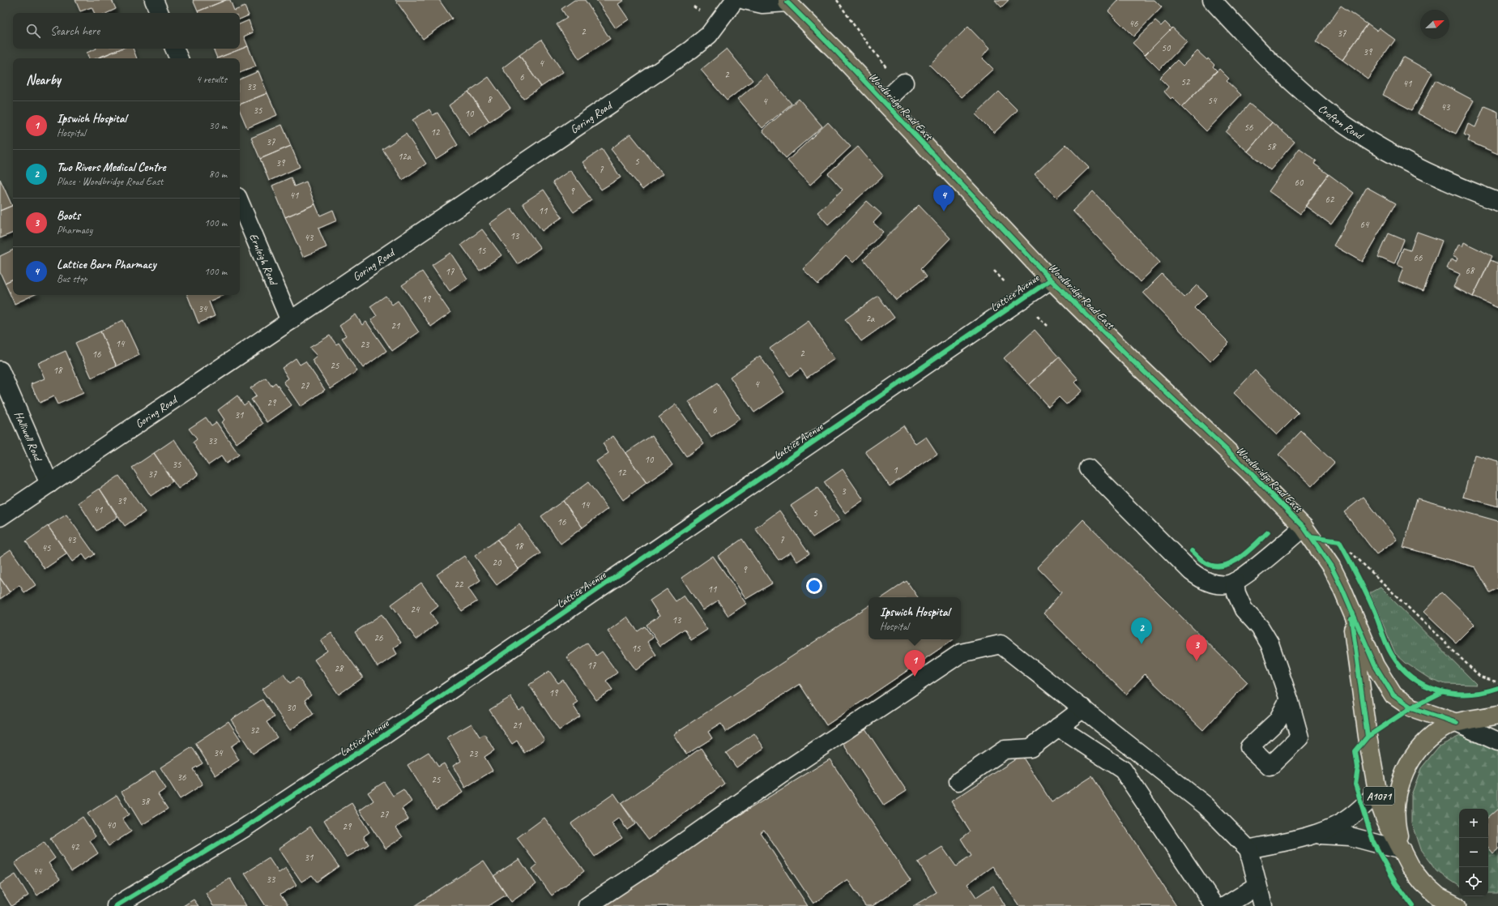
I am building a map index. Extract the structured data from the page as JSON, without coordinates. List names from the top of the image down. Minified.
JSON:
{"streets":{"main road":["Woodbridge Road East","A1071"],"street":["Goring Road","Crofton Road","Ernleigh Road","Lattice Avenue","Halliwell Road"]},"crossings":[["Woodbridge Road East","Lattice Avenue"],["Goring Road","Ernleigh Road"],["Goring Road","Halliwell Road"]],"house_numbers":["46","2","37","50","39","4","2","6","52","41","33","8","54","4","43","35","10","56","12","37","58","12a","5","39","7","60","9","41","62","11","64","13","43","15","66","68","17","19","34","2a","21","14","23","2","16","25","18","4","27","29","6","31","33","10","35","1","12","37","3","39","14","41","5","16","43","7","18","45","20","9","22","11","24","13","26","15","17","28","19","30","21","32","34","23","36","25","38","27","40","29","42","31","44","33"],"north":"top right","page":{"search":"Search here","heading":["Nearby","4 results"],"list":[{"mark":"1","name":"Ipswich Hospital","note":"Hospital","value":"30 m"},{"mark":"2","name":"Two Rivers Medical Centre","note":"Place · Woodbridge Road East","value":"80 m"},{"mark":"3","name":"Boots","note":"Pharmacy","value":"100 m"},{"mark":"4","name":"Lattice Barn Pharmacy","note":"Bus stop","value":"100 m"}],"pins":["4","2","3","1"],"popup":["Ipswich Hospital","Hospital"],"map_buttons":["+","−"]}}
